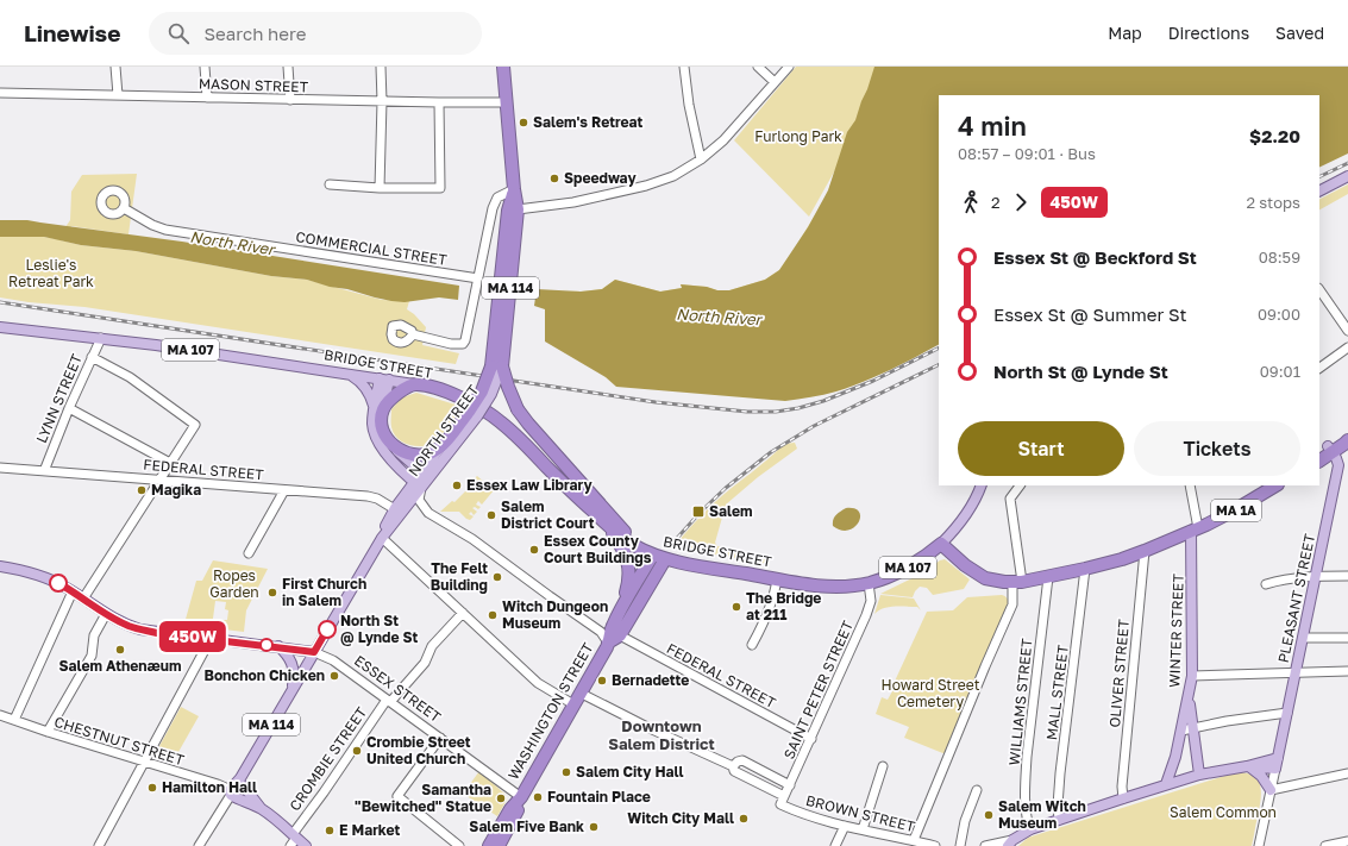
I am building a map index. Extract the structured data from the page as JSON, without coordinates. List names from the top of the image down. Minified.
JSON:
{"streets":{"highway":["MA 114","MA 107","BRIDGE STREET","NORTH STREET","MA 1A","WASHINGTON STREET"],"main road":["PLEASANT STREET","WINTER STREET","ESSEX STREET"],"street":["MASON STREET","COMMERCIAL STREET","LYNN STREET","FEDERAL STREET","OLIVER STREET","SAINT PETER STREET","MALL STREET","WILLIAMS STREET","CHESTNUT STREET","CROMBIE STREET","BROWN STREET"]},"crossings":[["MASON STREET","NORTH STREET"],["MA 114","NORTH STREET"],["MA 114","ESSEX STREET"],["MA 107","BRIDGE STREET"],["BRIDGE STREET","LYNN STREET"],["BRIDGE STREET","SAINT PETER STREET"],["BRIDGE STREET","WASHINGTON STREET"],["LYNN STREET","FEDERAL STREET"],["NORTH STREET","FEDERAL STREET"],["NORTH STREET","ESSEX STREET"],["FEDERAL STREET","SAINT PETER STREET"],["FEDERAL STREET","WASHINGTON STREET"],["MA 1A","WINTER STREET"],["ESSEX STREET","WASHINGTON STREET"],["ESSEX STREET","CROMBIE STREET"],["SAINT PETER STREET","BROWN STREET"]],"districts":["Downtown Salem District"],"water":["North River"],"parks":["Furlong Park","Leslie's Retreat Park","Ropes Garden","Howard Street Cemetery","Salem Common"],"places":{"other":["Salem's Retreat","Speedway","Essex Law Library","Magika","Salem District Court","Essex County Court Buildings","The Felt Building","First Church in Salem","The Bridge at 211","Witch Dungeon Museum","North St @ Lynde St","Salem Athenæum","Bonchon Chicken","Bernadette","Crombie Street United Church","Salem City Hall","Hamilton Hall","Fountain Place","Samantha \"Bewitched\" Statue","Salem Witch Museum","Witch City Mall","Salem Five Bank","E Market"],"transit":["Salem"]},"lines":["bus line 450W"],"page":{"header":"Linewise","search":"Search here","nav":["Map","Directions","Saved"],"on_map":"450W","heading":["4 min","08:57 – 09:01 · Bus","$2.20"],"legs":["2","450W","2 stops"],"list":[{"name":"Essex St @ Beckford St","value":"08:59"},{"name":"Essex St @ Summer St","value":"09:00"},{"name":"North St @ Lynde St","value":"09:01"}],"buttons":["Start","Tickets"]}}
